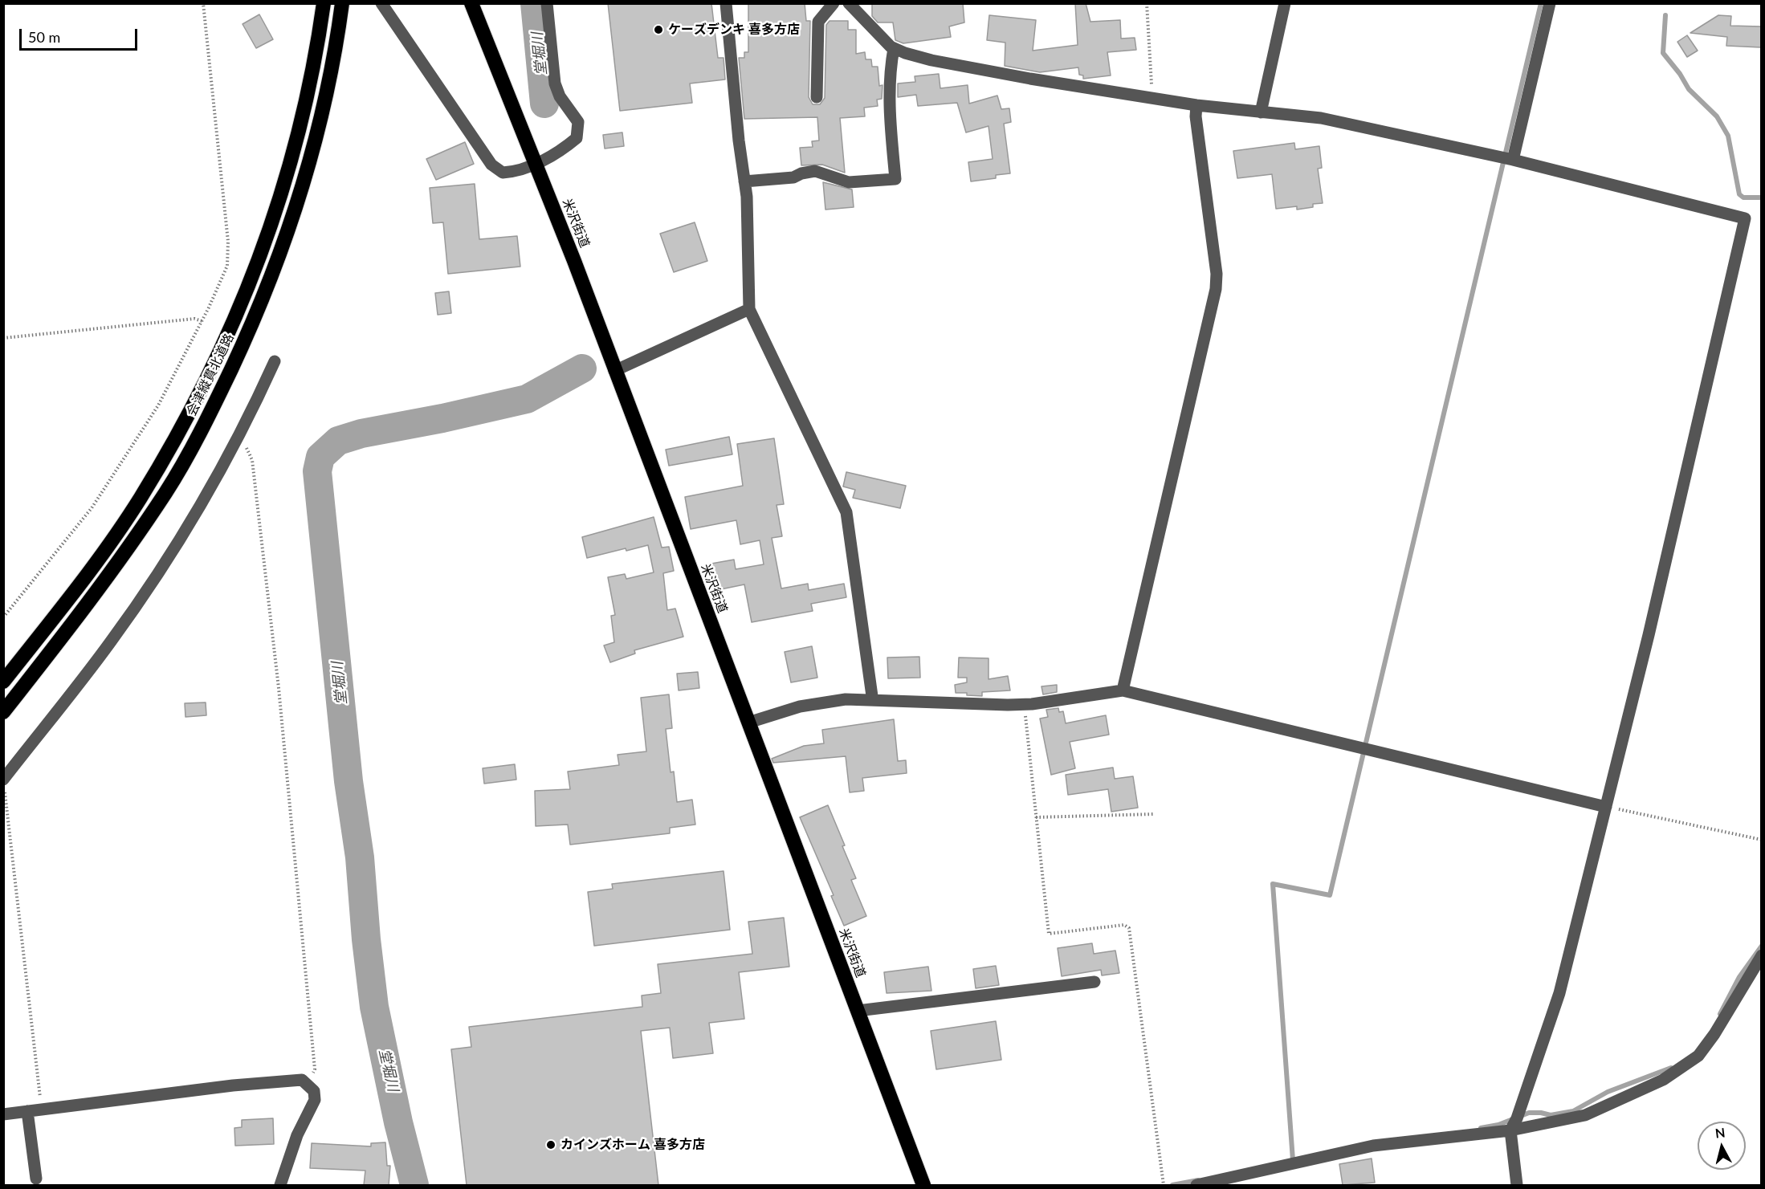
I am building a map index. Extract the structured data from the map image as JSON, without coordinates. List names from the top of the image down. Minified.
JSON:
{"streets":{"highway":["米沢街道","会津縦貫北道路"]},"water":["堂堀川"],"places":["ケーズデンキ 喜多方店","カインズホーム 喜多方店"],"scale_bar":"50 m","north":"top"}
